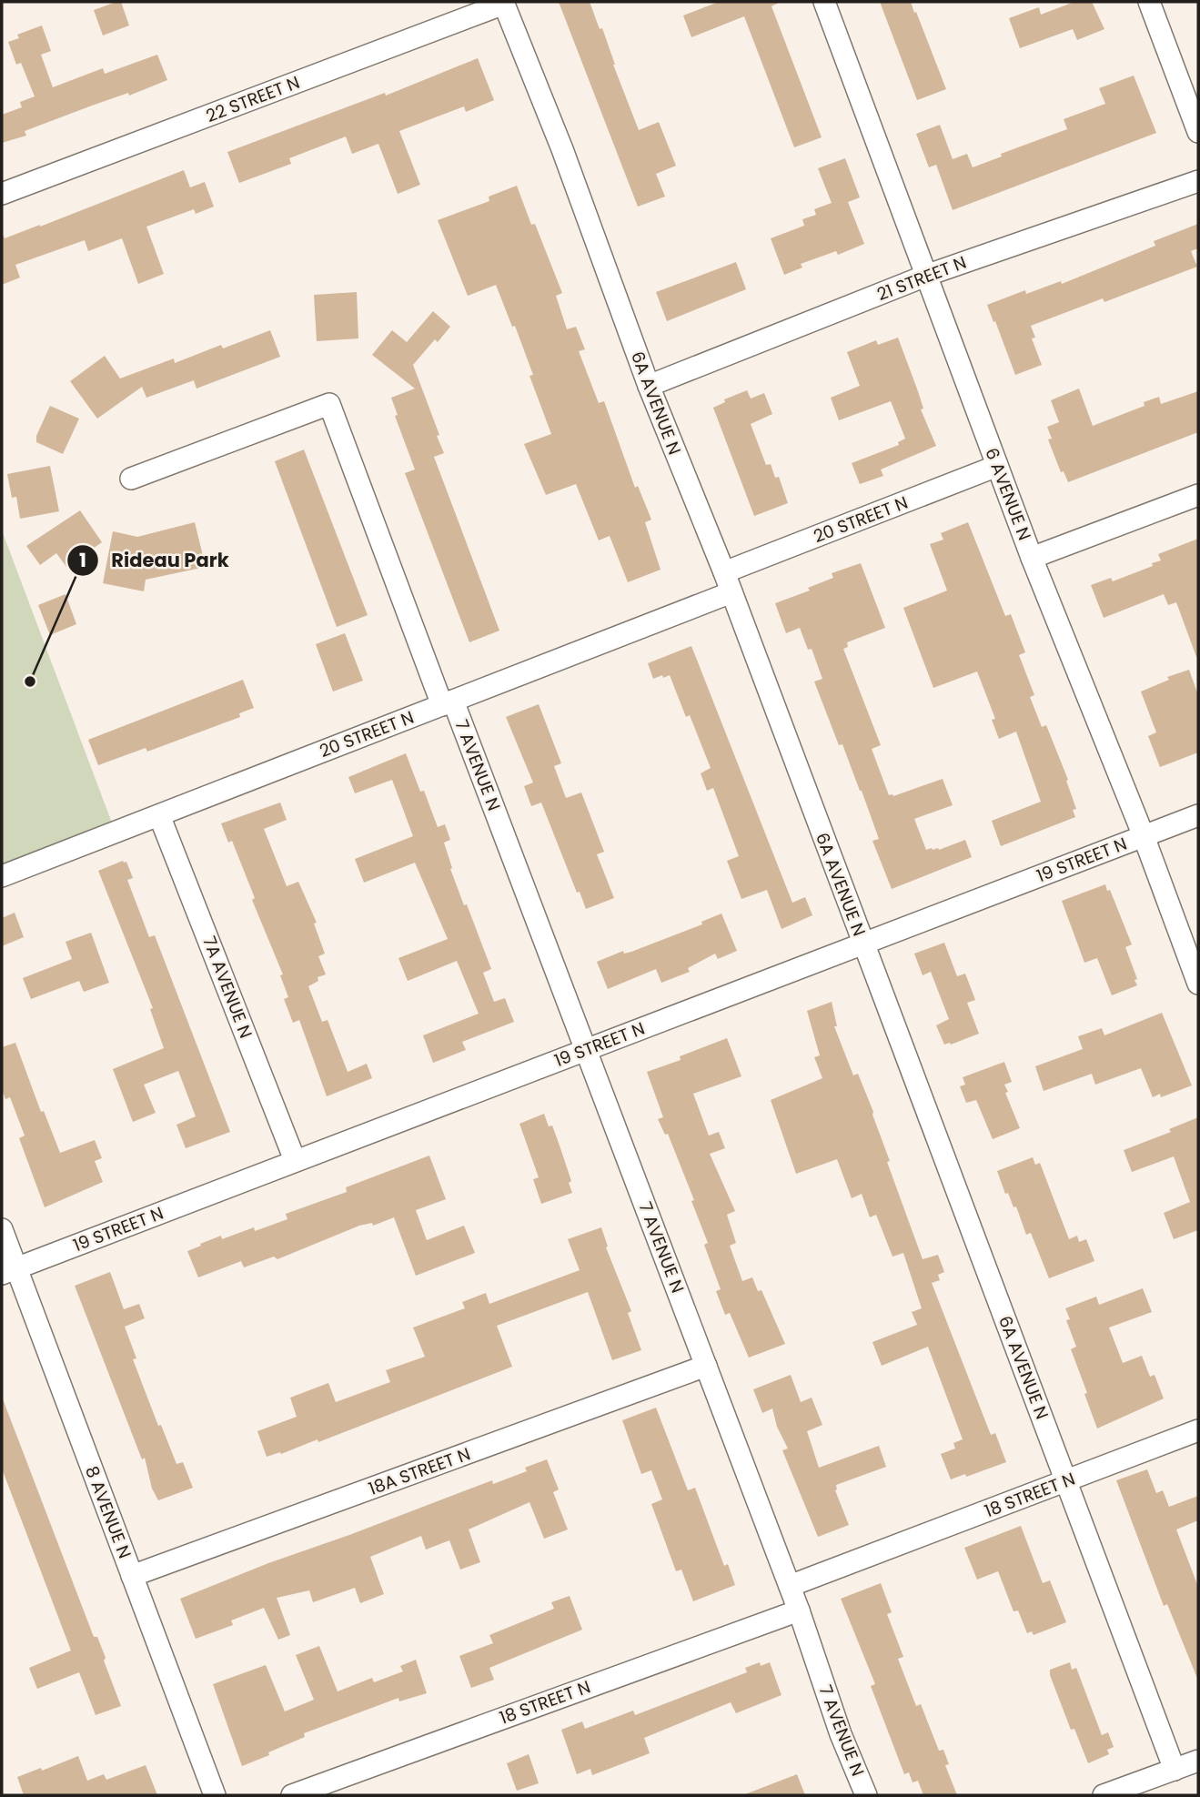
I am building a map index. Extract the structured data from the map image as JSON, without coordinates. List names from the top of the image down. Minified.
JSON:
{"streets":{"street":["22 STREET N","21 STREET N","6A AVENUE N","6 AVENUE N","20 STREET N","7 AVENUE N","19 STREET N","7A AVENUE N","18A STREET N","18 STREET N","8 AVENUE N"]},"crossings":[["22 STREET N","6A AVENUE N"],["21 STREET N","6A AVENUE N"],["21 STREET N","6 AVENUE N"],["6A AVENUE N","20 STREET N"],["6A AVENUE N","19 STREET N"],["6A AVENUE N","18 STREET N"],["6 AVENUE N","20 STREET N"],["6 AVENUE N","19 STREET N"],["20 STREET N","7 AVENUE N"],["20 STREET N","7A AVENUE N"],["7 AVENUE N","19 STREET N"],["7 AVENUE N","18A STREET N"],["7 AVENUE N","18 STREET N"],["19 STREET N","7A AVENUE N"],["19 STREET N","8 AVENUE N"],["18A STREET N","8 AVENUE N"]],"places":["Rideau Park"]}
